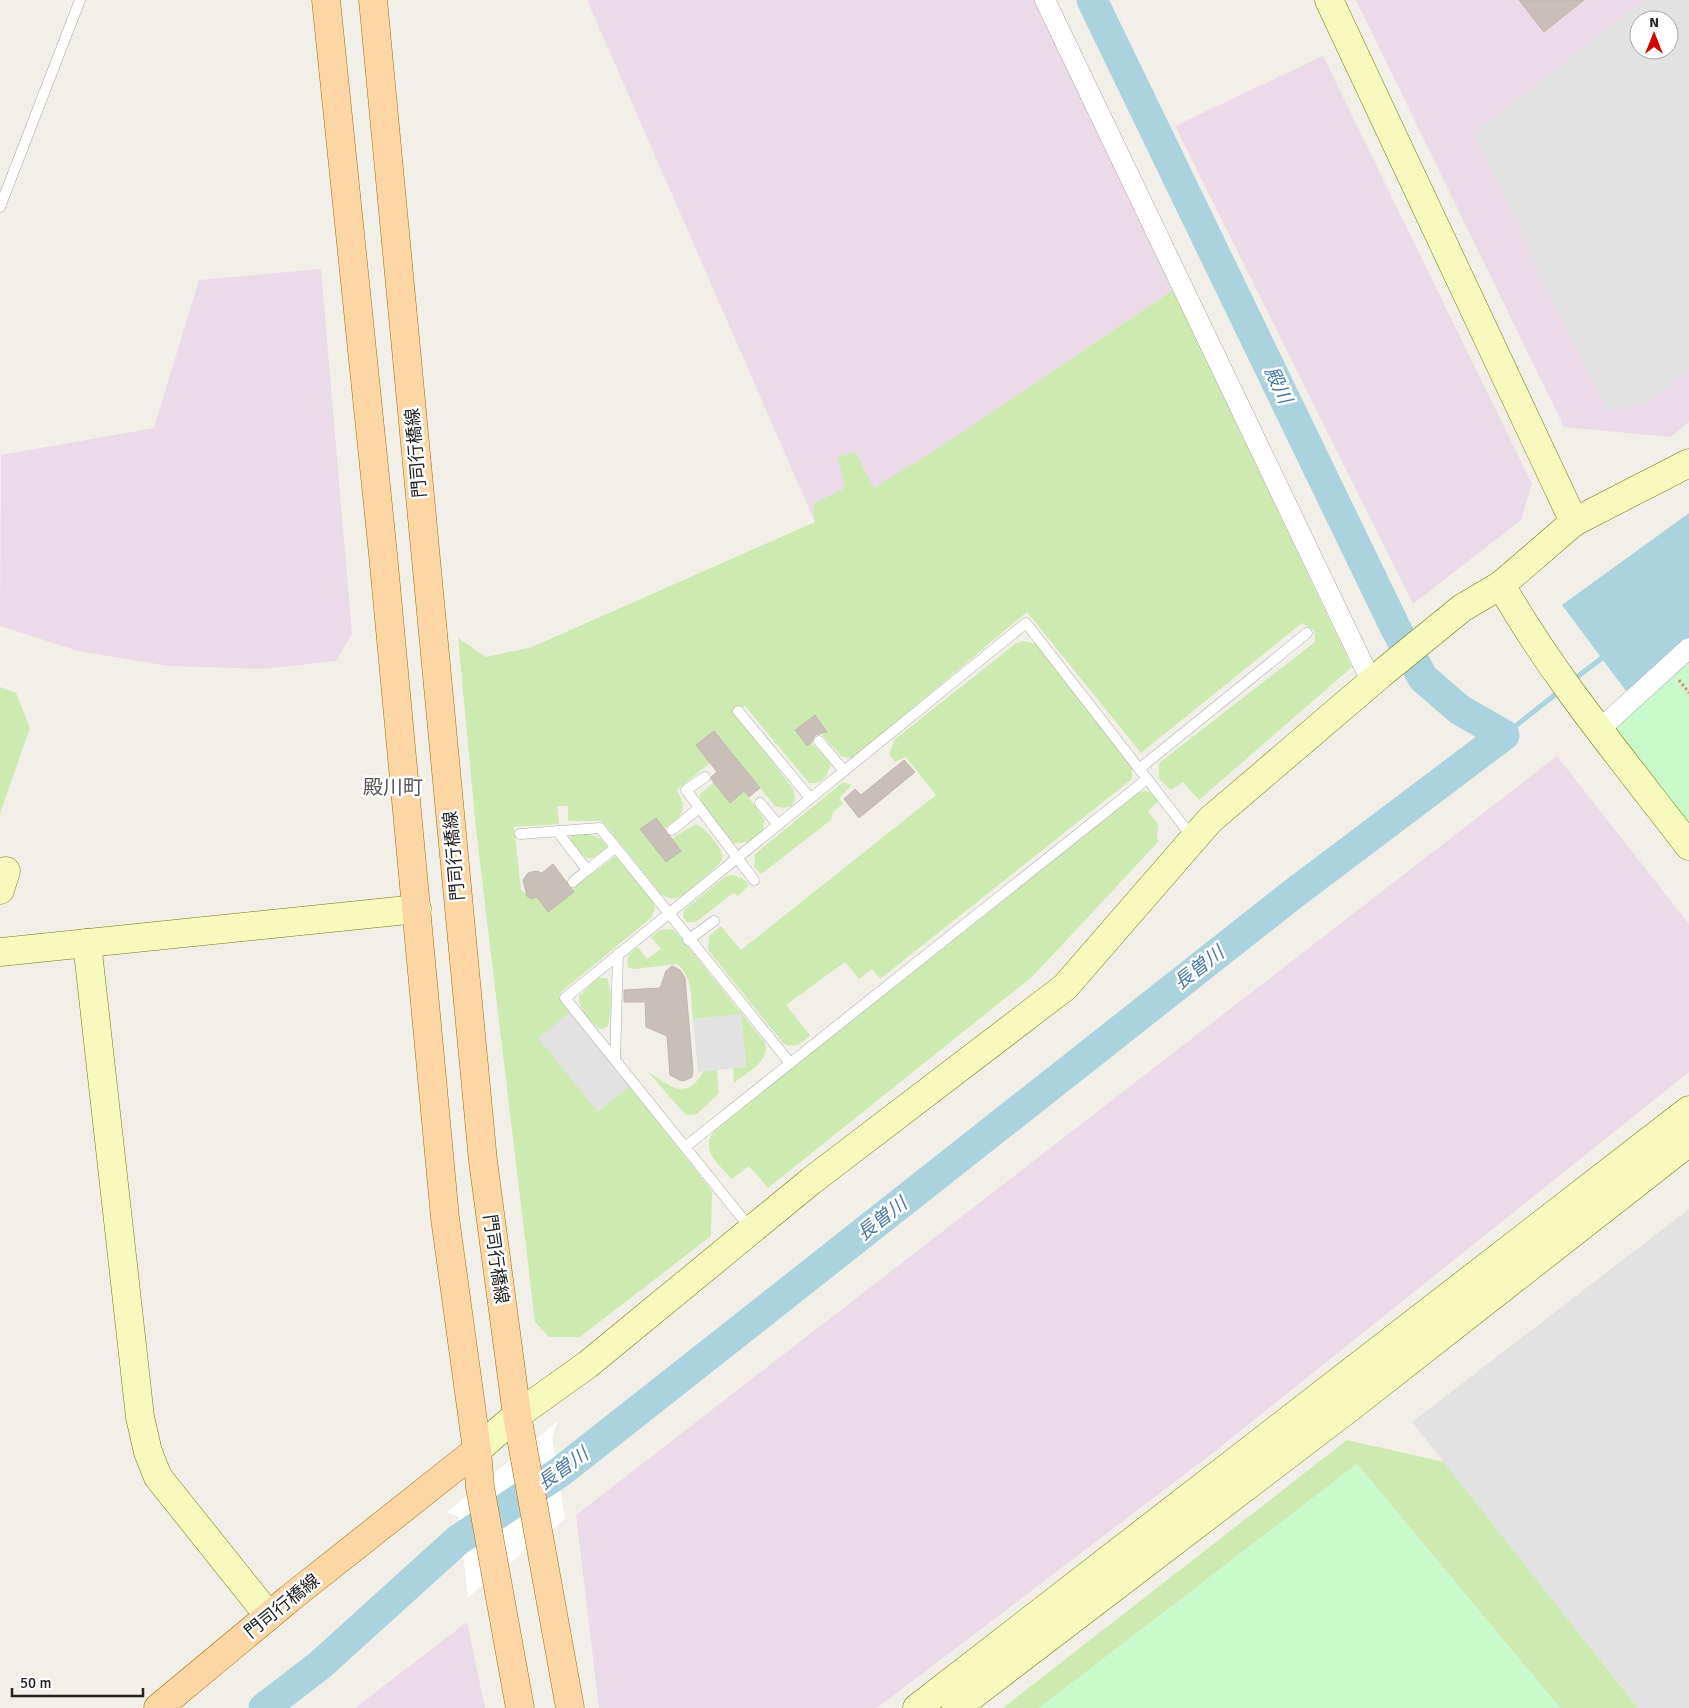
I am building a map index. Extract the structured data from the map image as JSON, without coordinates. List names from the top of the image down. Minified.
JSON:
{"streets":{"main road":["門司行橋線"]},"districts":["殿川町"],"water":["殿川","長曽川"],"scale_bar":"50 m","north":"top"}
